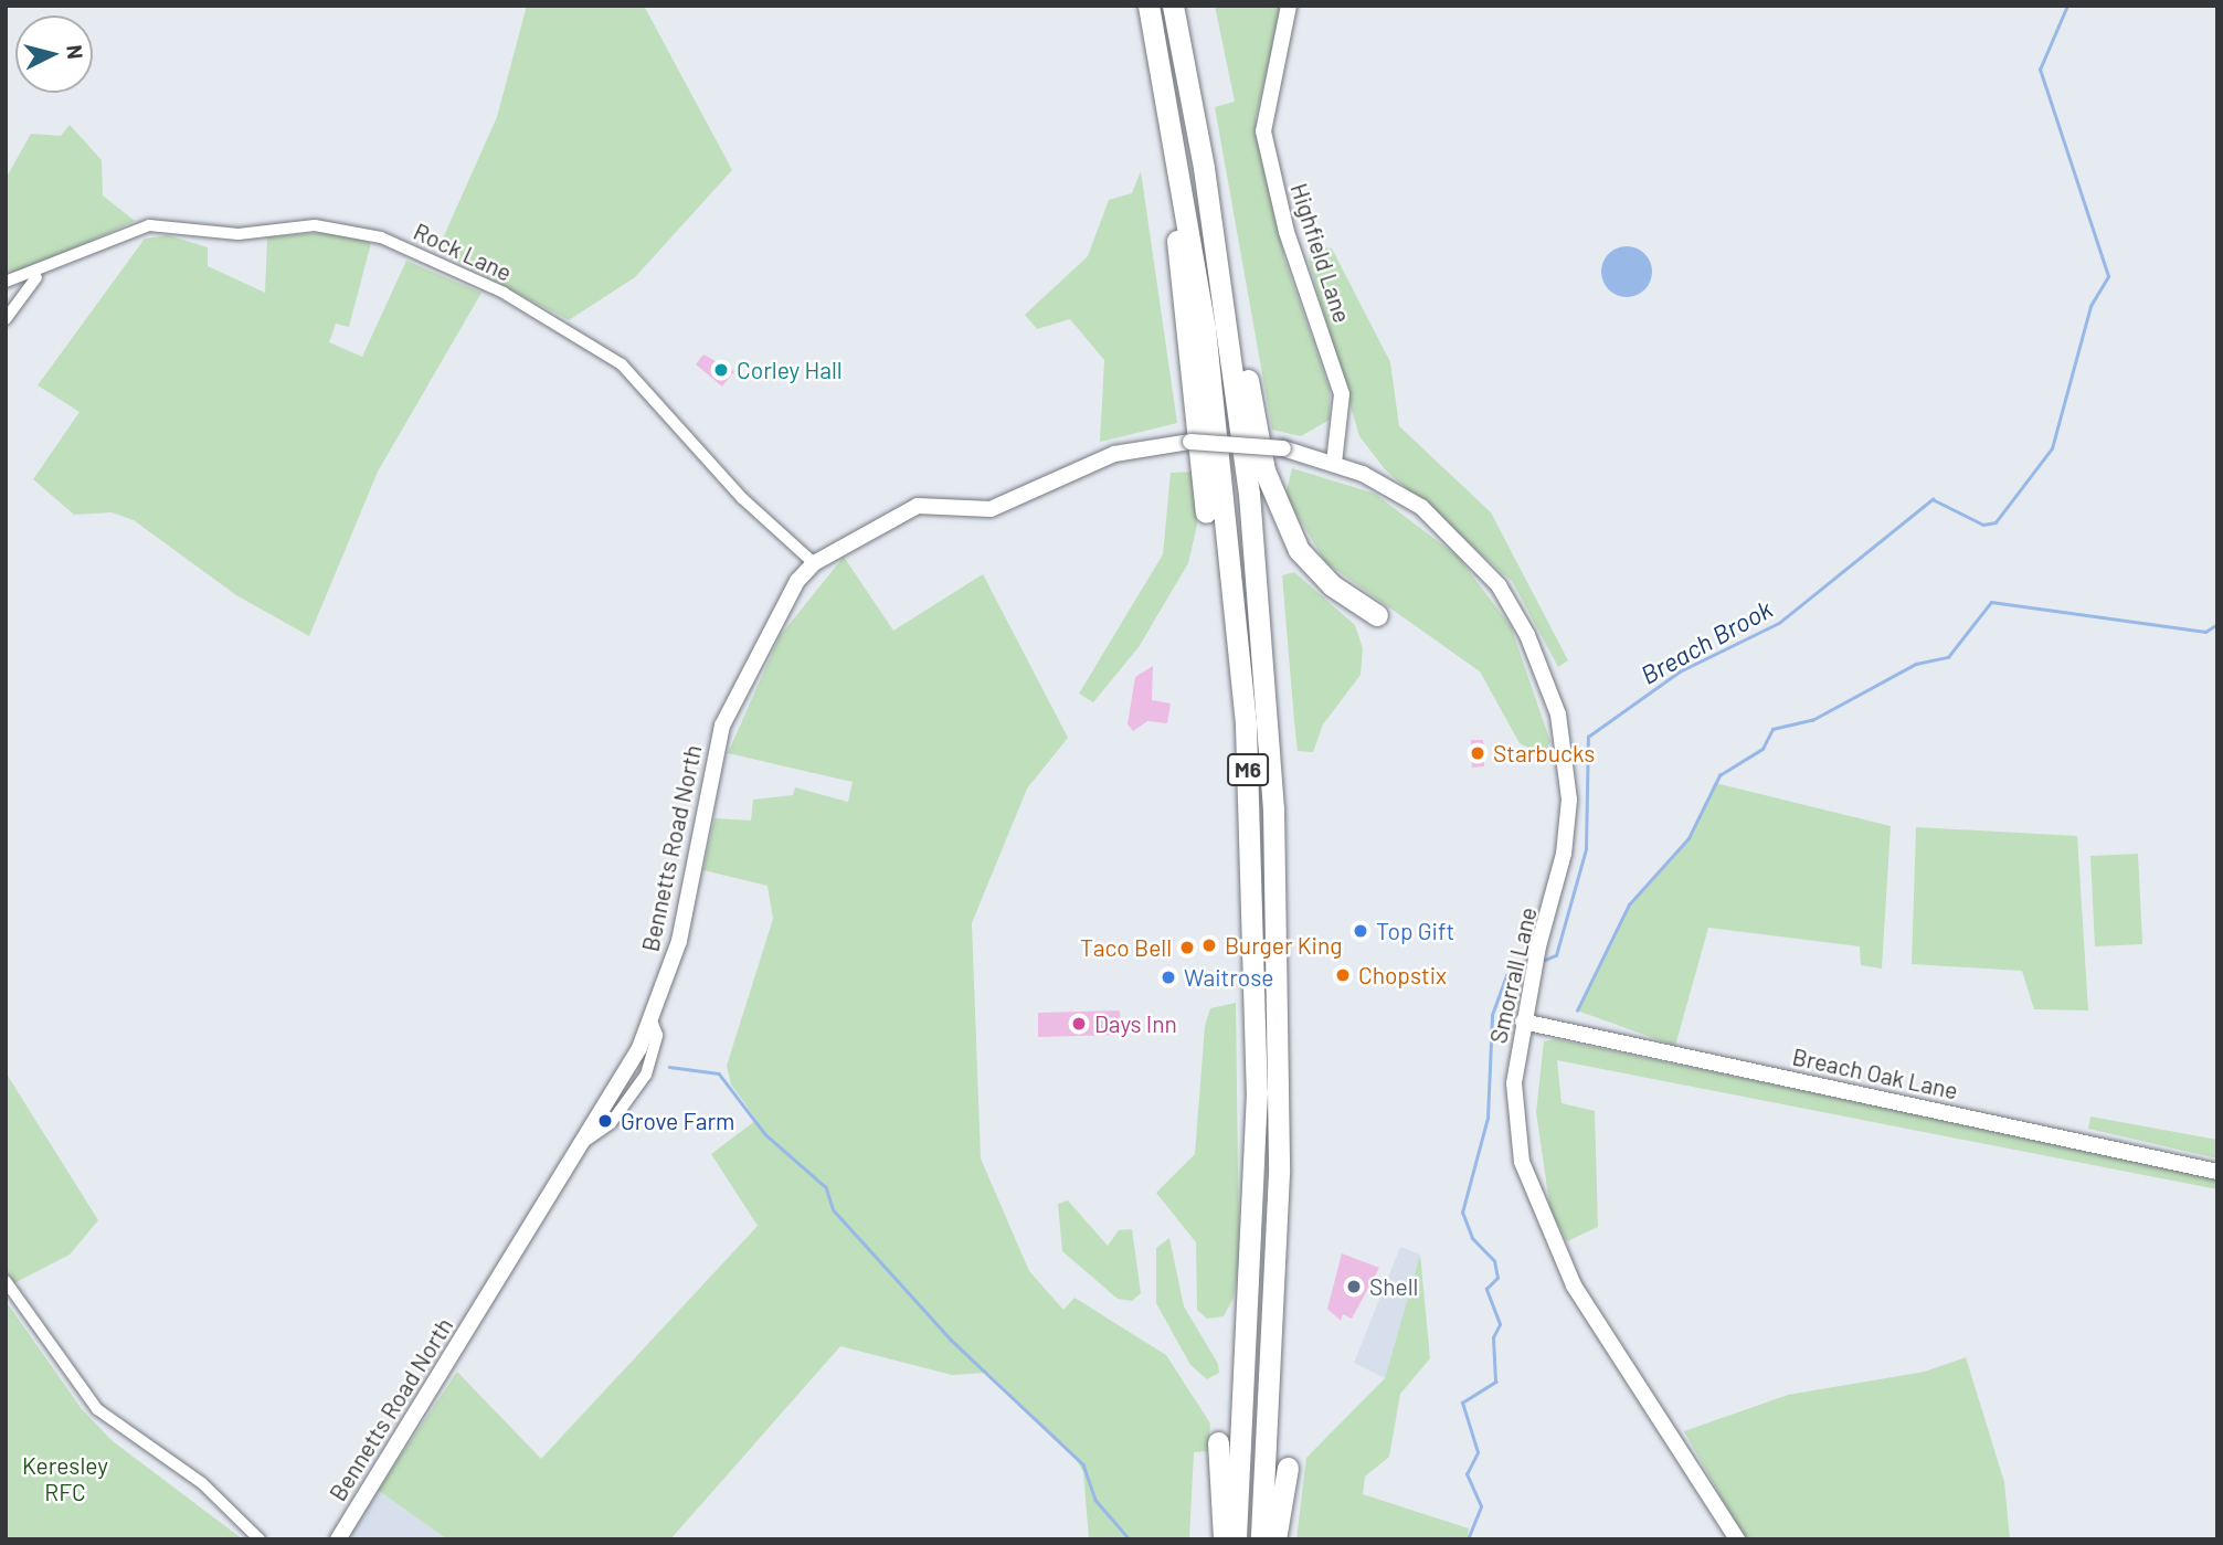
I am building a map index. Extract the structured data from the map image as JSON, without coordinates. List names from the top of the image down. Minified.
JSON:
{"streets":{"highway":["M6"],"street":["Rock Lane","Highfield Lane","Bennetts Road North","Smorrall Lane","Breach Oak Lane"]},"crossings":[["Rock Lane","Bennetts Road North"],["Highfield Lane","Bennetts Road North"],["Highfield Lane","Smorrall Lane"],["Bennetts Road North","Smorrall Lane"],["Smorrall Lane","Breach Oak Lane"]],"water":["Breach Brook"],"parks":["Keresley RFC"],"places":["Corley Hall","Starbucks","Top Gift","Burger King","Taco Bell","Chopstix","Waitrose","Days Inn","Grove Farm","Shell"],"north":"right"}
